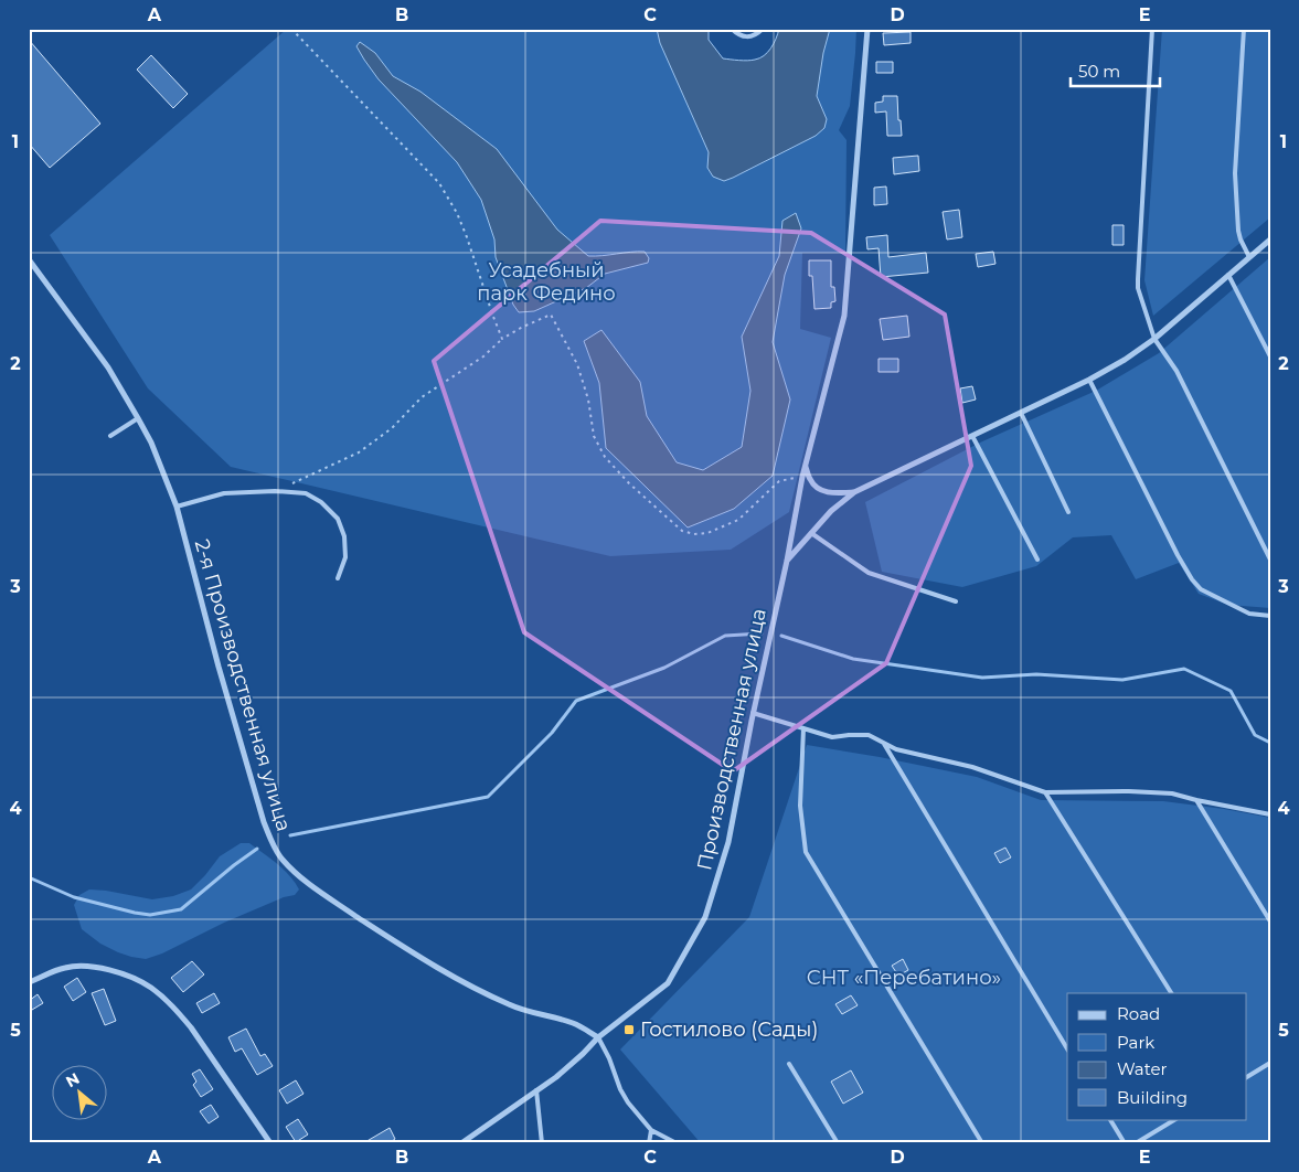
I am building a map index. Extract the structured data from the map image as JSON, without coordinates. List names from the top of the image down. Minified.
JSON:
{"streets":{"street":["2-я Производственная улица","Производственная улица"]},"crossings":[["2-я Производственная улица","Производственная улица"]],"parks":["Усадебный парк Федино","СНТ «Перебатино»"],"places":{"transit":["Гостилово (Сады)"]},"legend":["Road","Park","Water","Building"],"scale_bar":"50 m","north":"top left","grid":{"columns":["A","B","C","D","E"],"rows":["1","2","3","4","5"]}}
